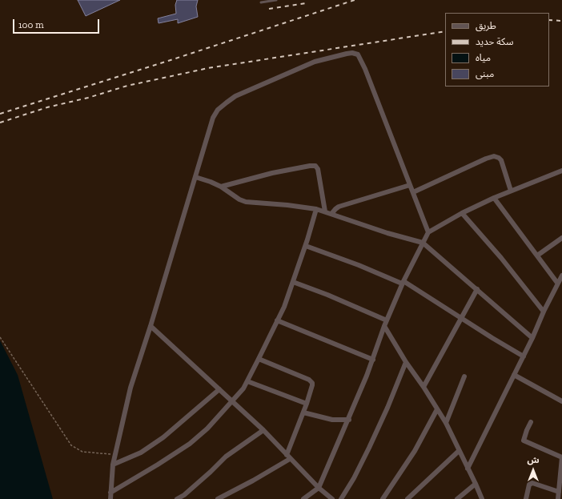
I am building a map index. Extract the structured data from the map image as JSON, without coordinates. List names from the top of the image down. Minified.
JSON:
{"legend":["طريق","سكة حديد","مياه","مبنى"],"scale_bar":"100 m","north":"top"}
